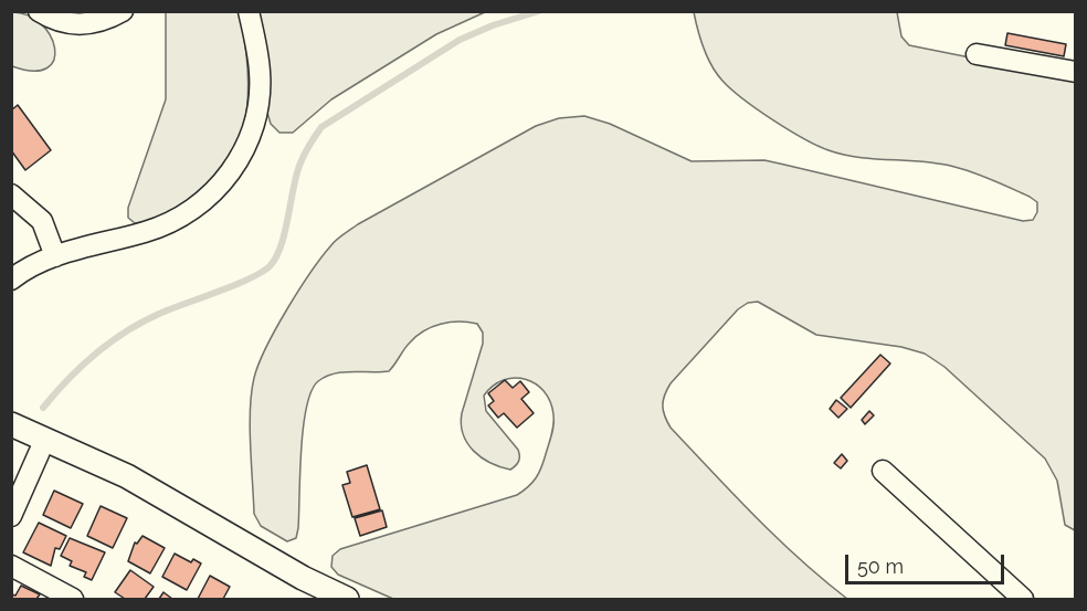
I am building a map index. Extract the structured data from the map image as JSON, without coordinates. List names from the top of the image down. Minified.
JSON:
{"scale_bar":"50 m"}
